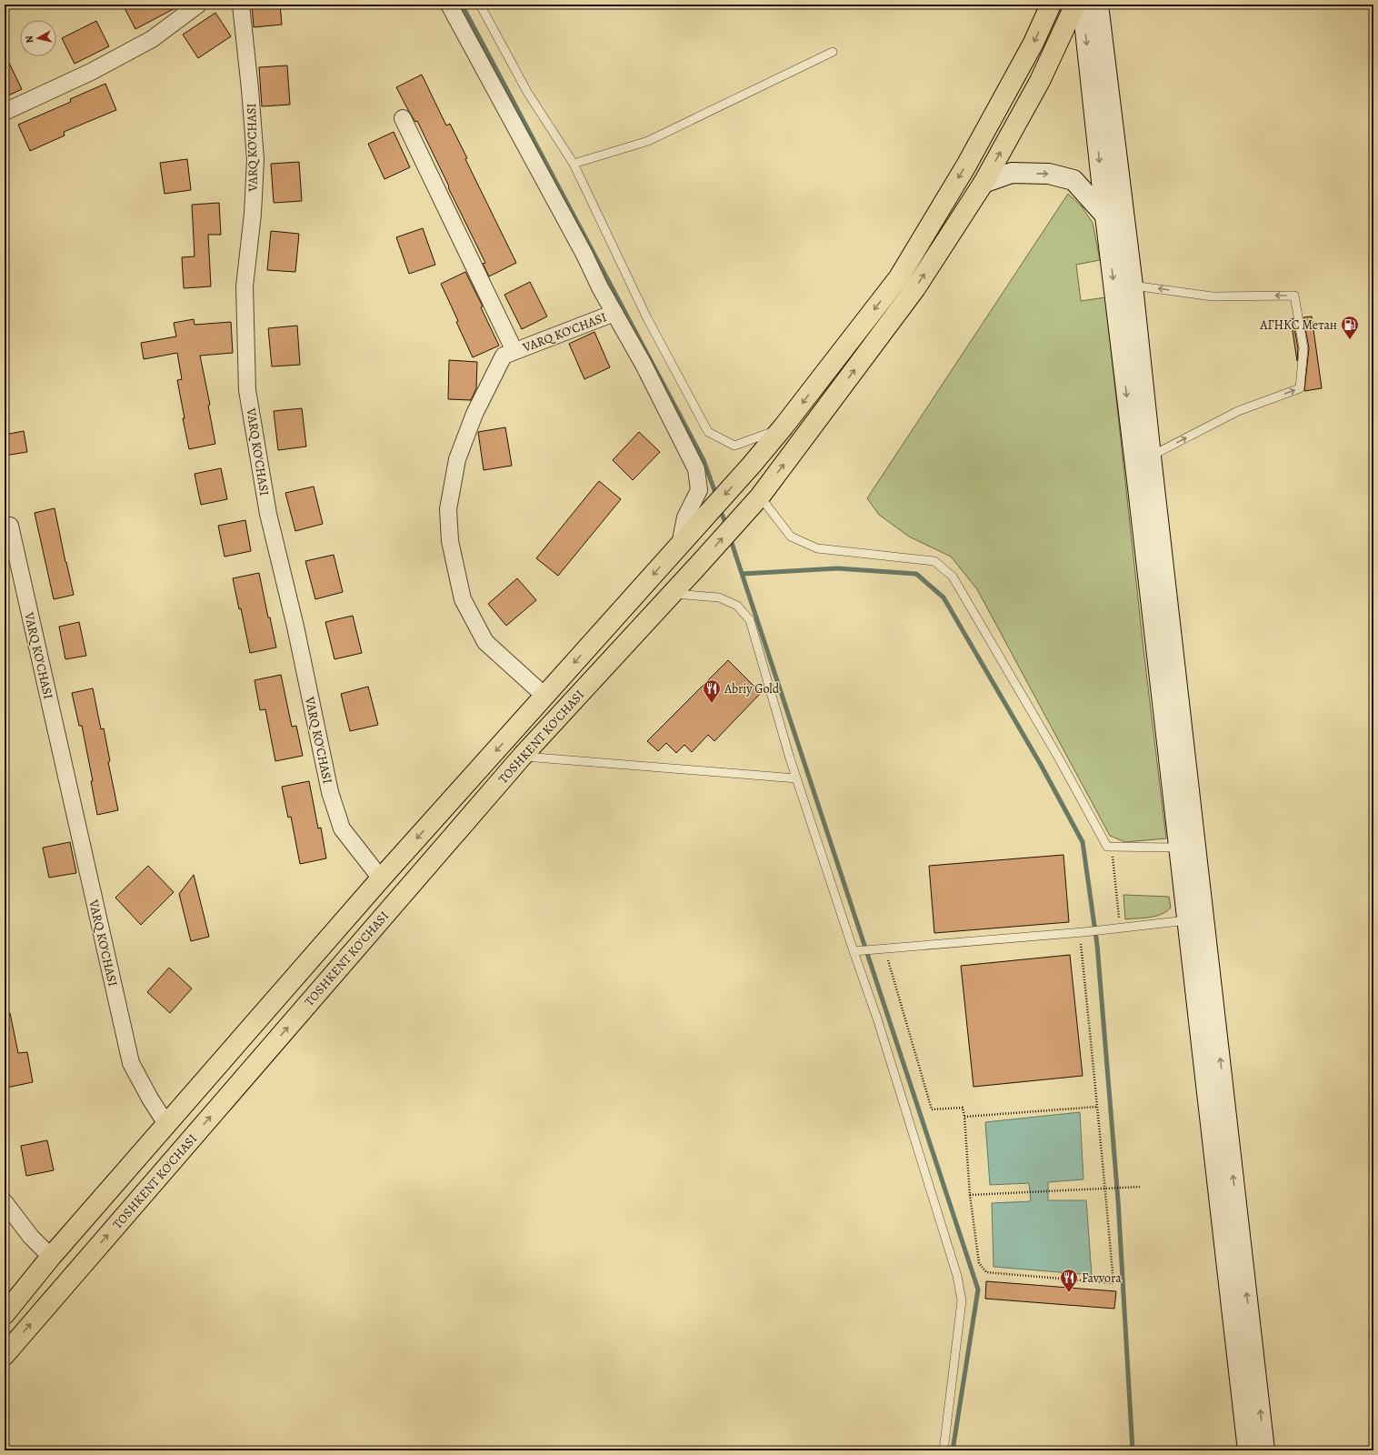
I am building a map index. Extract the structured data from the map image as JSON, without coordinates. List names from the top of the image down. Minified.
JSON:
{"streets":{"highway":["TOSHKENT KO'CHASI"],"street":["VARQ KO'CHASI"]},"crossings":[["VARQ KO'CHASI","TOSHKENT KO'CHASI"]],"places":{"fuel station":["АГНКС Метан"],"restaurant":["Abriy Gold","Favvora"]},"north":"left"}
